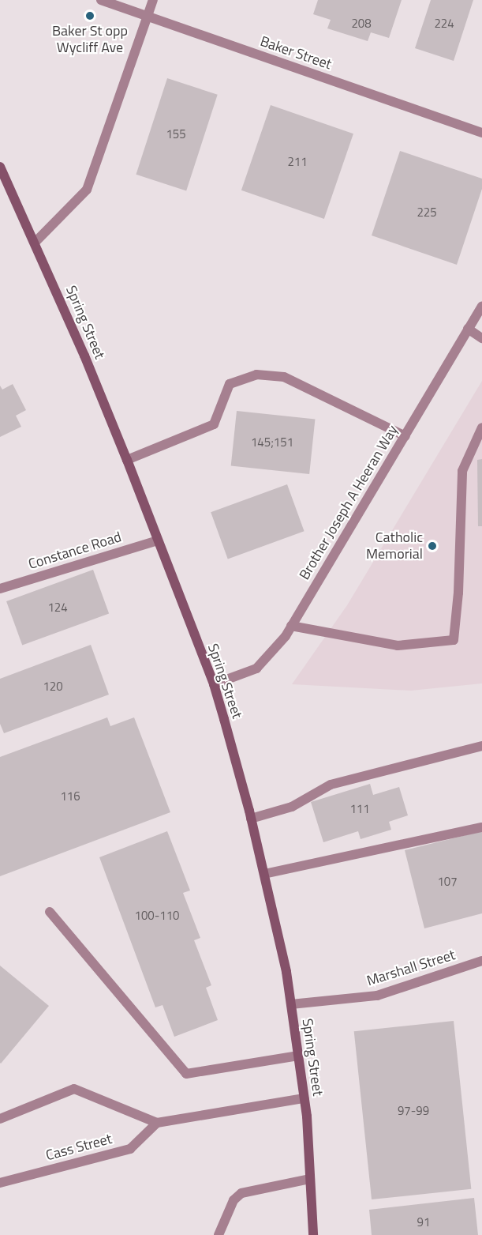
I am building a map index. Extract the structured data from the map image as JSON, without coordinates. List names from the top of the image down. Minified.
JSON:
{"streets":{"main road":["Spring Street"],"street":["Baker Street","Brother Joseph A Heeran Way","Constance Road","Marshall Street","Cass Street"]},"crossings":[["Spring Street","Brother Joseph A Heeran Way"],["Spring Street","Constance Road"],["Spring Street","Marshall Street"]],"places":["Baker St opp Wycliff Ave","Catholic Memorial"],"house_numbers":["208","224","155","211","225","145;151","124","120","116","111","107","100-110","97-99","91"]}
